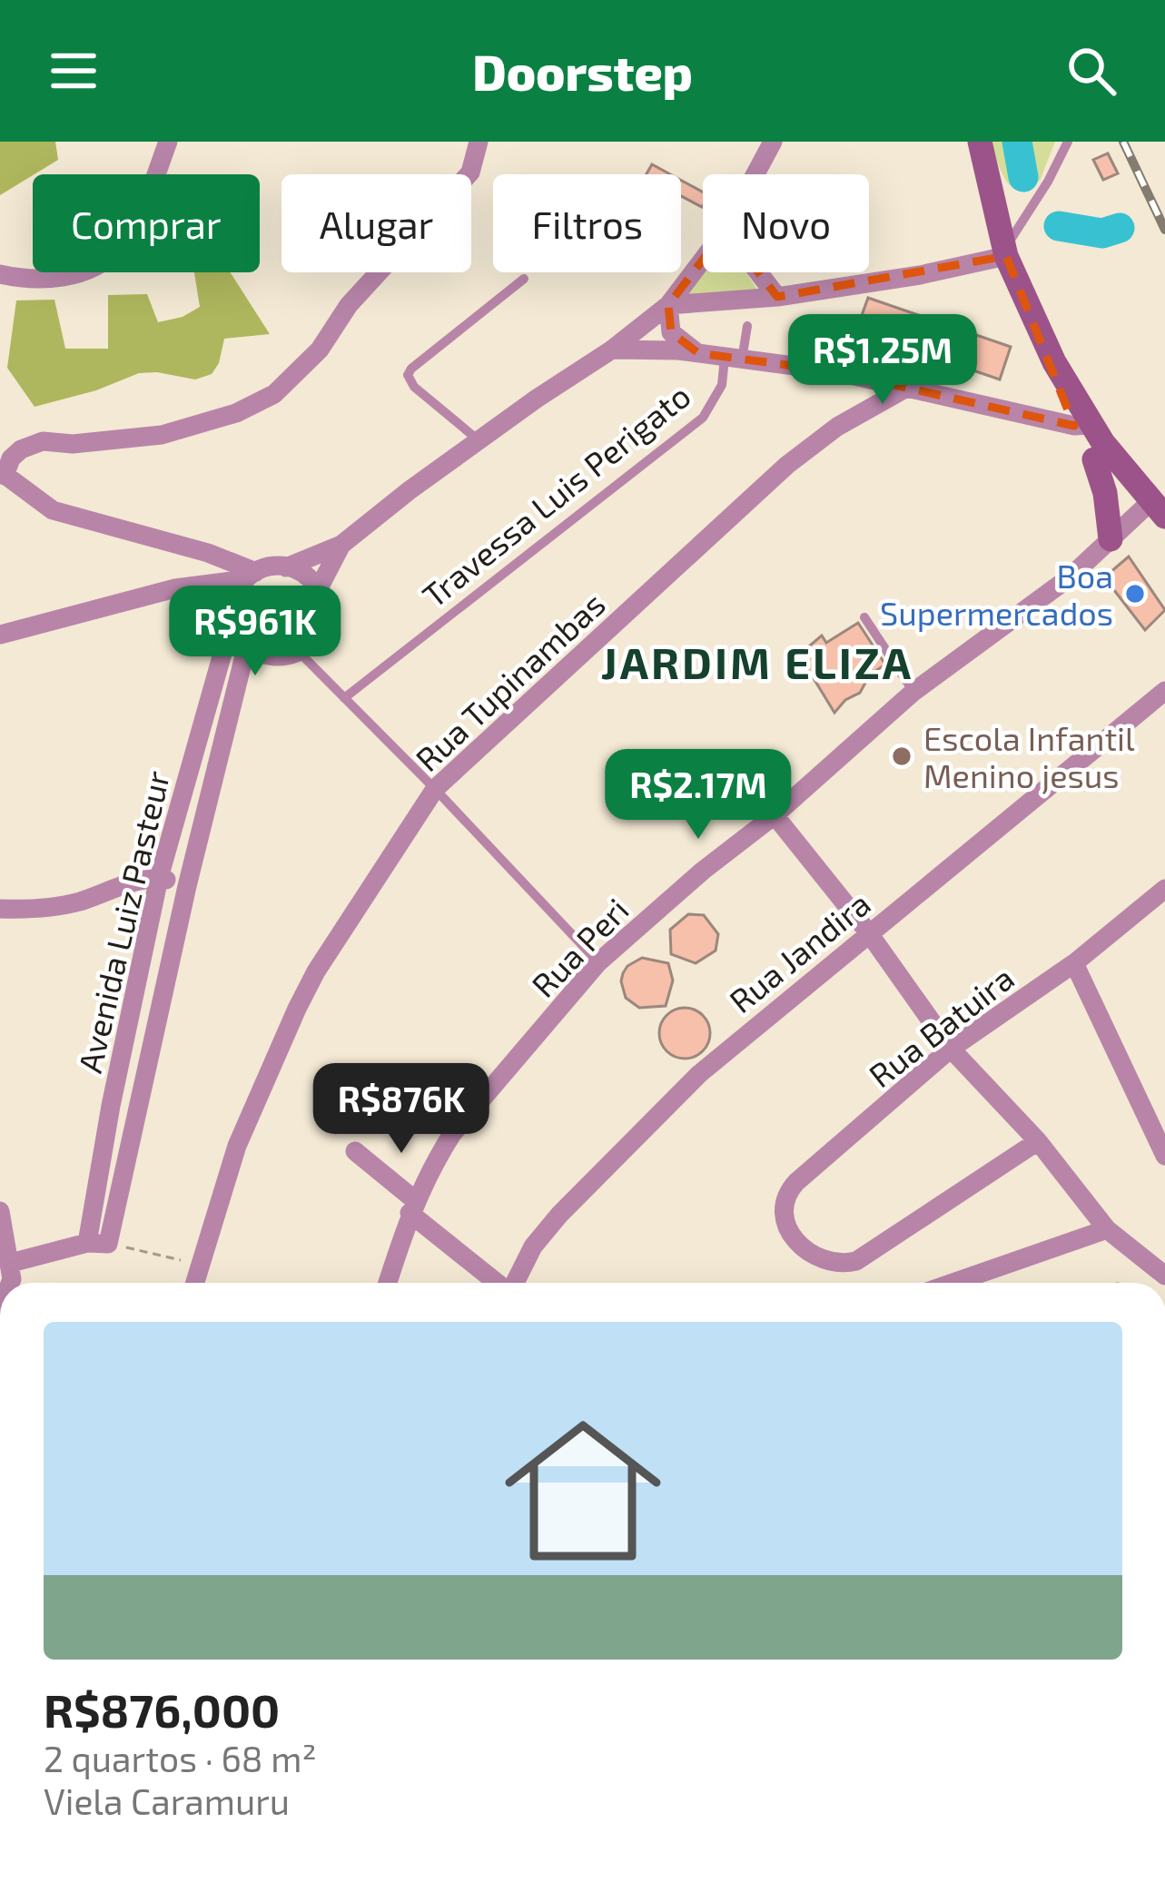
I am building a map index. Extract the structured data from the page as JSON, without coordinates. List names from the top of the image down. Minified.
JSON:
{"streets":{"street":["Rua Tupinambas","Avenida Luiz Pasteur","Rua Peri","Rua Jandira","Rua Batuira"],"lane":["Travessa Luis Perigato"]},"districts":["JARDIM ELIZA"],"places":["Boa Supermercados","Escola Infantil Menino jesus"],"page":{"header":"Doorstep","chip":["Comprar","Alugar","Filtros","Novo"],"price":["R$1.25M","R$961K","R$2.17M","R$876K"],"list":[{"name":"R$876,000","note":"2 quartos · 68 m² · Viela Caramuru"}]}}
